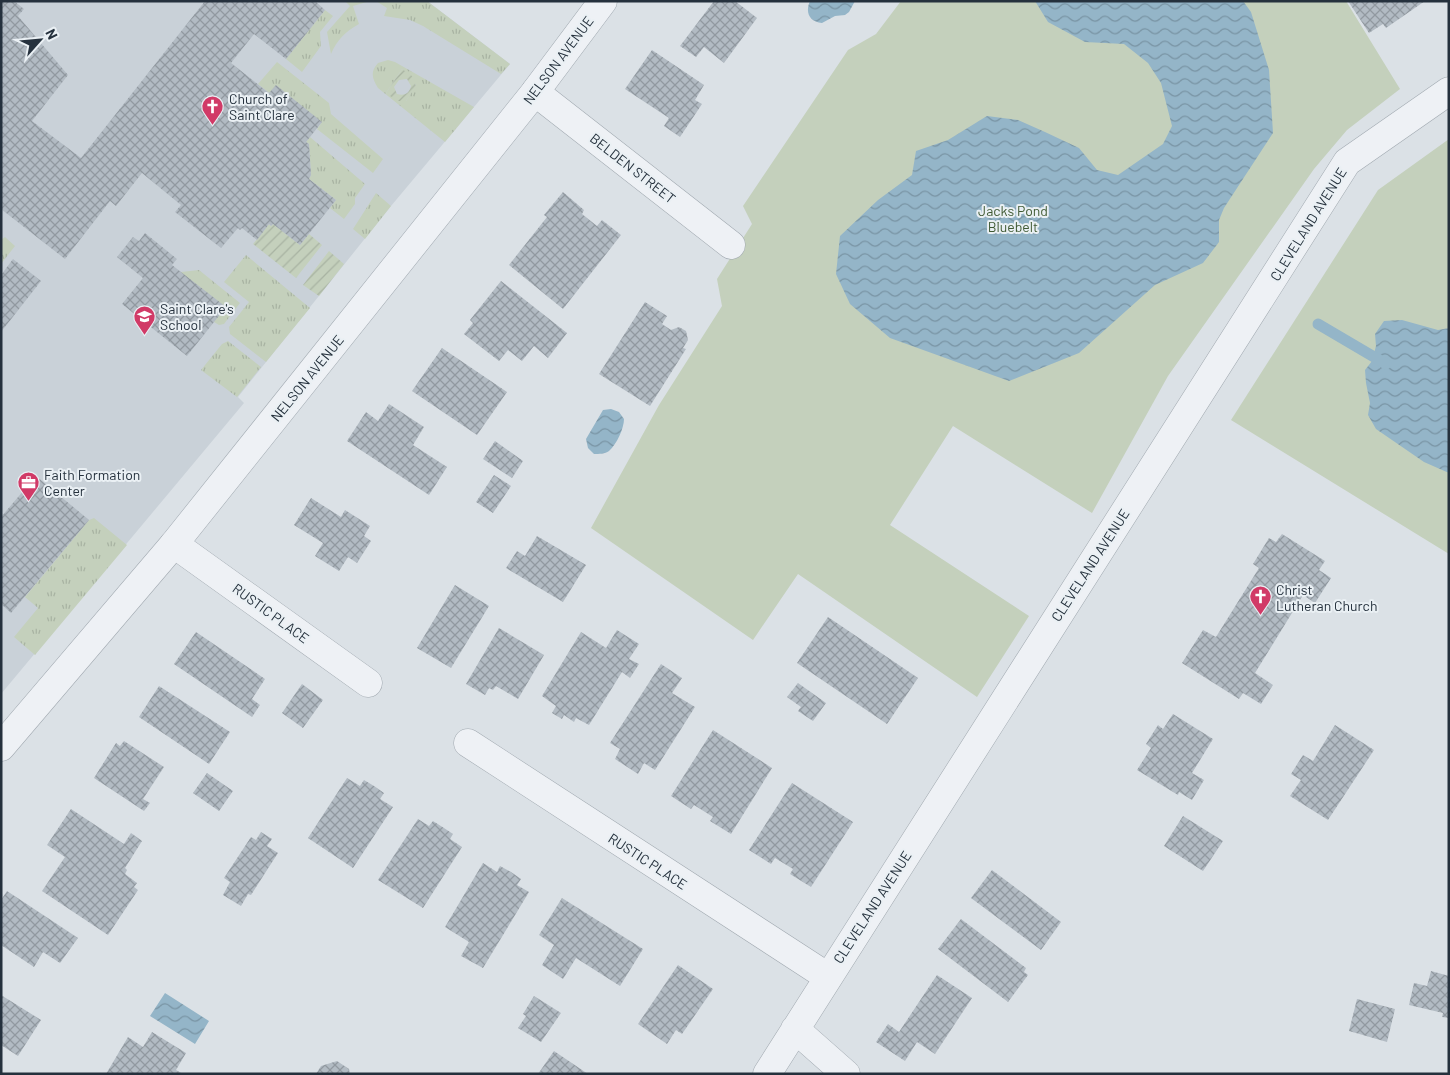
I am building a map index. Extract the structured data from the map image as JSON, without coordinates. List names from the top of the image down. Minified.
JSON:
{"streets":{"street":["NELSON AVENUE","BELDEN STREET","CLEVELAND AVENUE","RUSTIC PLACE"]},"crossings":[["NELSON AVENUE","BELDEN STREET"],["NELSON AVENUE","RUSTIC PLACE"],["CLEVELAND AVENUE","RUSTIC PLACE"]],"parks":["Jacks Pond Bluebelt"],"places":{"church":["Church of Saint Clare","Christ Lutheran Church"],"school or university":["Saint Clare's School"],"office":["Faith Formation Center"]},"north":"top right"}
